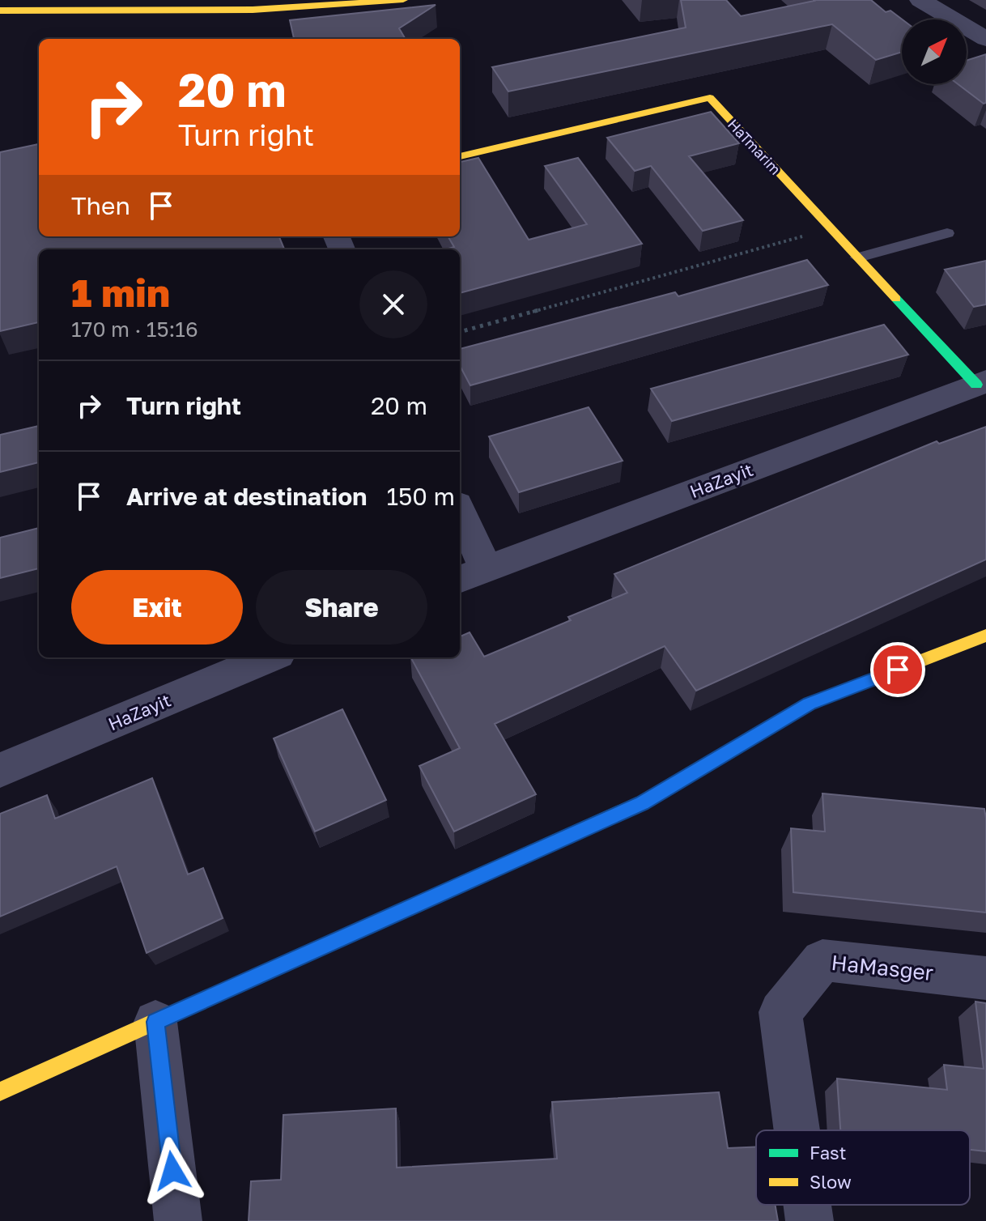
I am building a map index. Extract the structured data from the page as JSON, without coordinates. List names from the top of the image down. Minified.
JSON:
{"streets":{"street":["HaTmarim","HaZayit","HaMasger"]},"crossings":[["HaTmarim","HaZayit"]],"legend":["Fast","Slow"],"north":"top right","page":{"turn":["20 m","Turn right"],"then":"Then","heading":["1 min","170 m · 15:16"],"list":[{"name":"Turn right","value":"20 m"},{"name":"Arrive at destination","value":"150 m"}],"buttons":["Exit","Share"]}}
